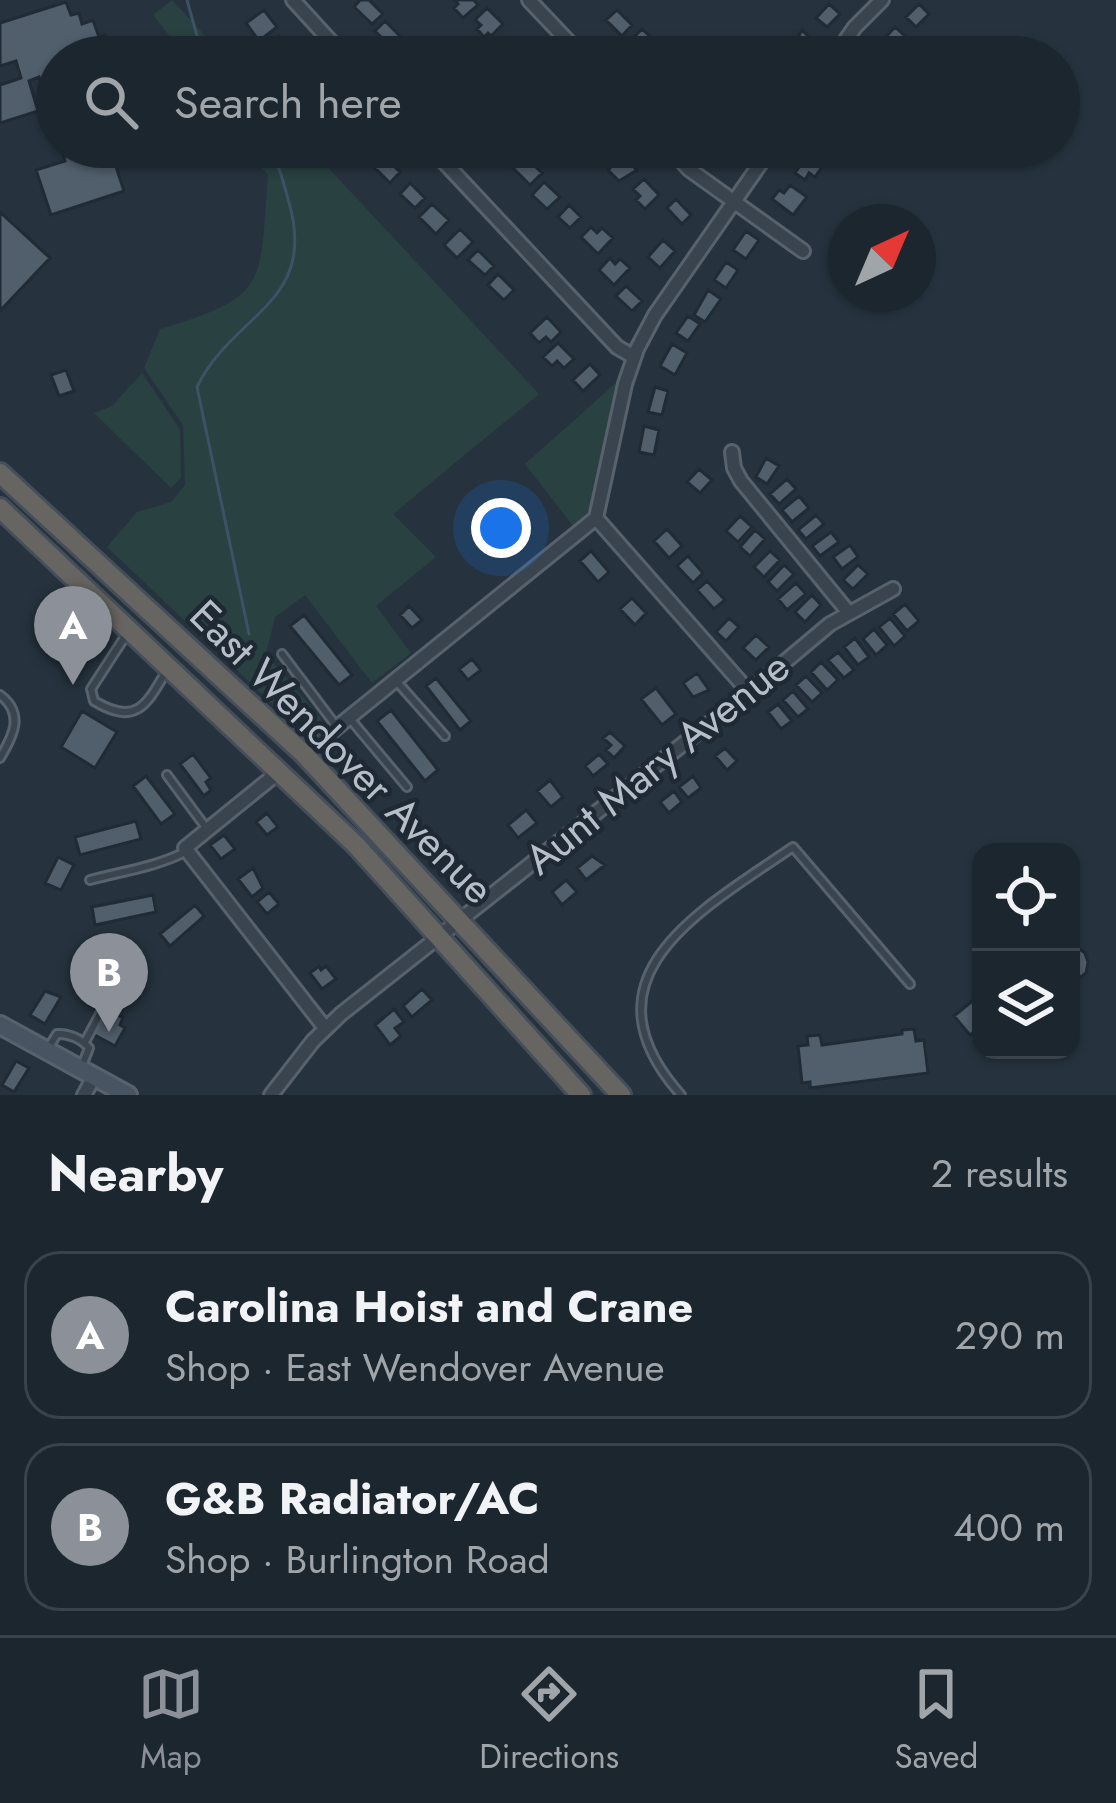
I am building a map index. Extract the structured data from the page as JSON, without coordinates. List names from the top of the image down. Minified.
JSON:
{"streets":{"highway":["East Wendover Avenue"],"street":["Aunt Mary Avenue"]},"crossings":[["East Wendover Avenue","Aunt Mary Avenue"]],"north":"top right","page":{"search":"Search here","pins":["A","B"],"heading":["Nearby","2 results"],"list":[{"mark":"A","name":"Carolina Hoist and Crane","note":"Shop · East Wendover Avenue","value":"290 m"},{"mark":"B","name":"G&B Radiator/AC","note":"Shop · Burlington Road","value":"400 m"}],"nav":["Map","Directions","Saved"]}}
